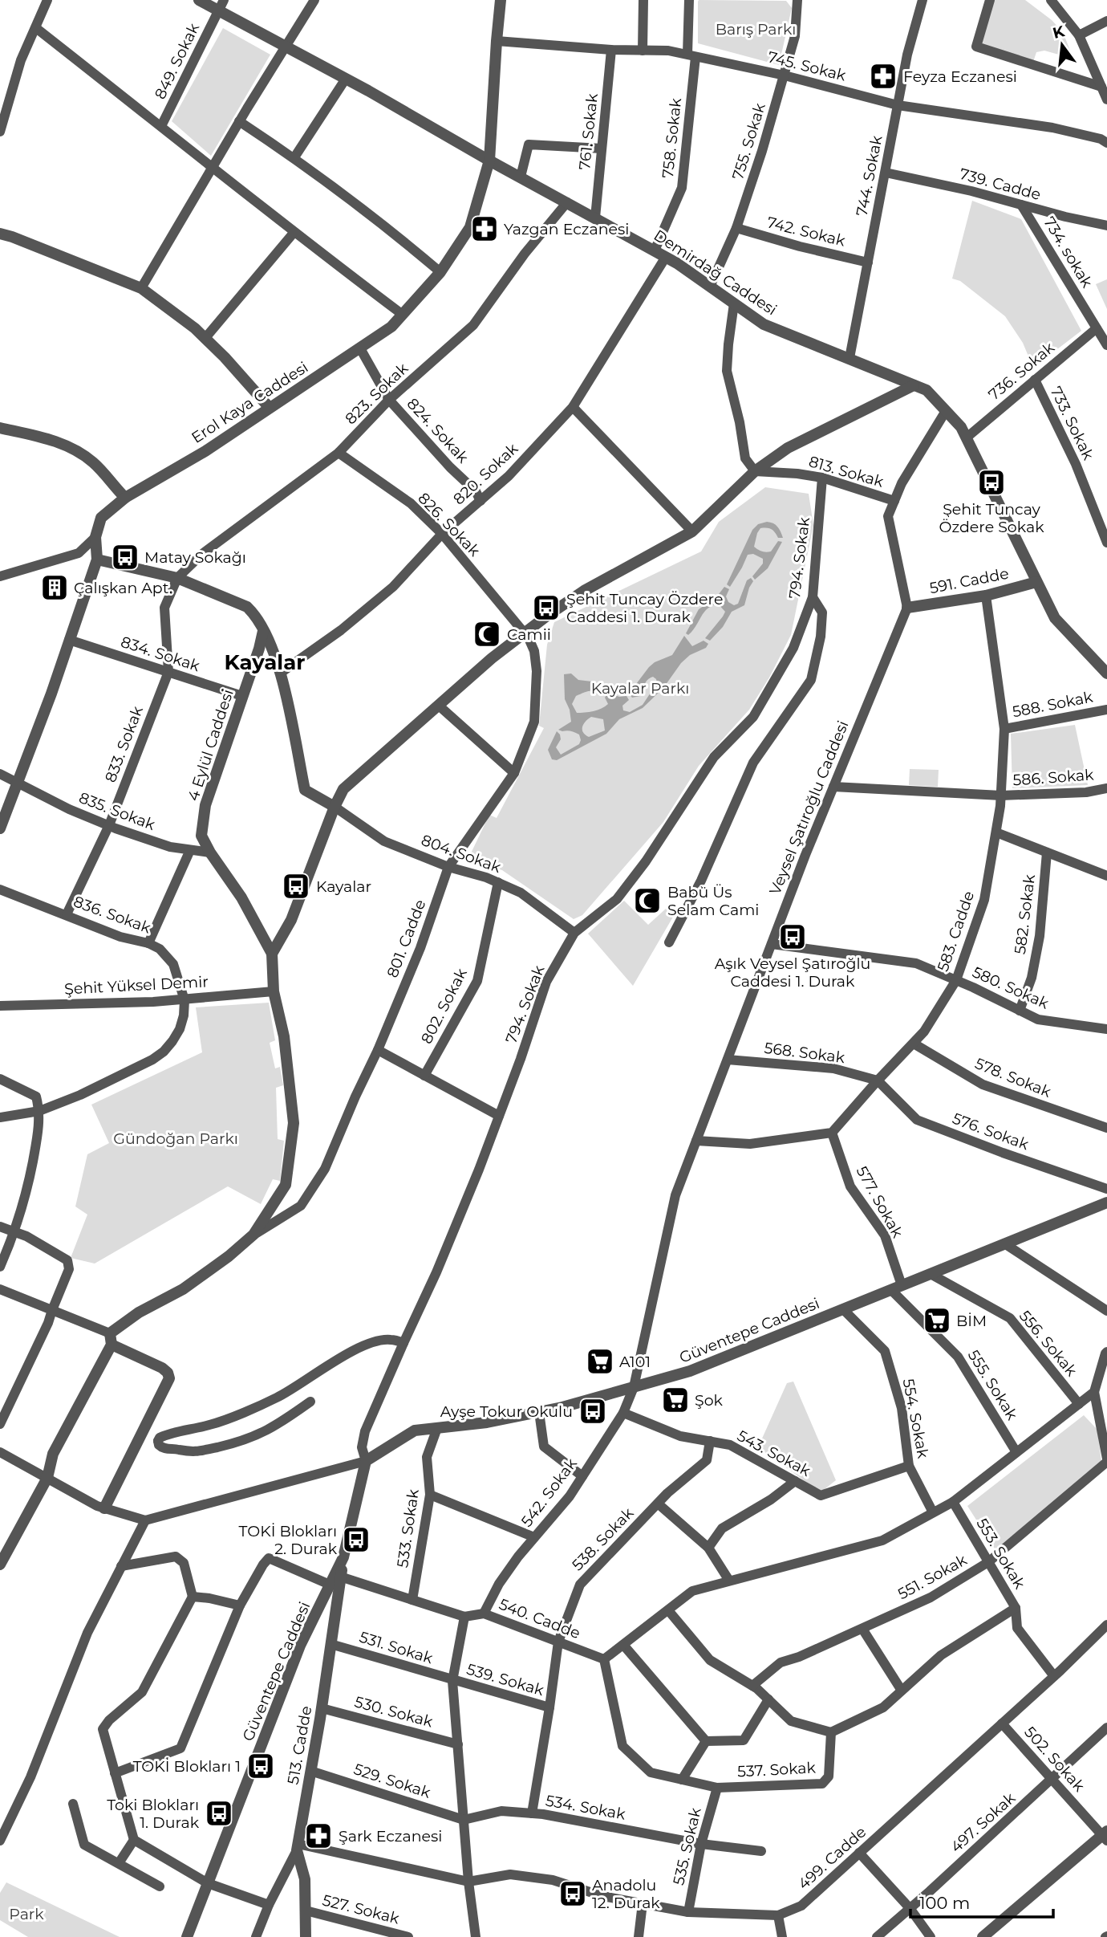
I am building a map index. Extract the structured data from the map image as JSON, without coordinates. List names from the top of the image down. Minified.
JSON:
{"streets":{"street":["849. Sokak","745. Sokak","761. Sokak","758. Sokak","755. Sokak","744. Sokak","739. Cadde","742. Sokak","734. sokak","Demirdağ Caddesi","736. Sokak","823. Sokak","Erol Kaya Caddesi","733. Sokak","824. Sokak","813. Sokak","820. Sokak","826. Sokak","794. Sokak","591. Cadde","834. Sokak","588. Sokak","833. Sokak","4 Eylül Caddesi","586. Sokak","Veysel Şatıroğlu Caddesi","835. Sokak","804. Sokak","836. Sokak","582. Sokak","583. Cadde","801. Cadde","Şehit Yüksel Demir","580. Sokak","802. Sokak","568. Sokak","578. Sokak","576. Sokak","577. Sokak","Güventepe Caddesi","556. Sokak","555. Sokak","554. Sokak","543. Sokak","542. Sokak","533. Sokak","538. Sokak","553. Sokak","551. Sokak","540. Cadde","531. Sokak","539. Sokak","530. Sokak","513. Cadde","502. Sokak","537. Sokak","529. Sokak","534. Sokak","497. Sokak","535. Sokak","499. Cadde","527. Sokak"]},"crossings":[["849. Sokak","Demirdağ Caddesi"],["745. Sokak","761. Sokak"],["745. Sokak","758. Sokak"],["745. Sokak","755. Sokak"],["745. Sokak","744. Sokak"],["745. Sokak","Erol Kaya Caddesi"],["761. Sokak","Demirdağ Caddesi"],["758. Sokak","Demirdağ Caddesi"],["755. Sokak","742. Sokak"],["755. Sokak","Demirdağ Caddesi"],["744. Sokak","739. Cadde"],["744. Sokak","742. Sokak"],["744. Sokak","Demirdağ Caddesi"],["739. Cadde","734. sokak"],["734. sokak","736. Sokak"],["Demirdağ Caddesi","736. Sokak"],["Demirdağ Caddesi","823. Sokak"],["Demirdağ Caddesi","Erol Kaya Caddesi"],["Demirdağ Caddesi","820. Sokak"],["Demirdağ Caddesi","591. Cadde"],["736. Sokak","733. Sokak"],["823. Sokak","824. Sokak"],["823. Sokak","826. Sokak"],["823. Sokak","833. Sokak"],["Erol Kaya Caddesi","824. Sokak"],["824. Sokak","820. Sokak"],["813. Sokak","794. Sokak"],["820. Sokak","826. Sokak"],["826. Sokak","801. Cadde"],["794. Sokak","804. Sokak"],["794. Sokak","Güventepe Caddesi"],["591. Cadde","Veysel Şatıroğlu Caddesi"],["591. Cadde","583. Cadde"],["834. Sokak","833. Sokak"],["834. Sokak","4 Eylül Caddesi"],["588. Sokak","583. Cadde"],["833. Sokak","835. Sokak"],["833. Sokak","836. Sokak"],["4 Eylül Caddesi","835. Sokak"],["586. Sokak","Veysel Şatıroğlu Caddesi"],["586. Sokak","583. Cadde"],["Veysel Şatıroğlu Caddesi","580. Sokak"],["Veysel Şatıroğlu Caddesi","568. Sokak"],["Veysel Şatıroğlu Caddesi","Güventepe Caddesi"],["Veysel Şatıroğlu Caddesi","542. Sokak"],["804. Sokak","801. Cadde"],["804. Sokak","802. Sokak"],["836. Sokak","Şehit Yüksel Demir"],["582. Sokak","580. Sokak"],["583. Cadde","580. Sokak"],["583. Cadde","568. Sokak"],["583. Cadde","578. Sokak"],["583. Cadde","576. Sokak"],["583. Cadde","577. Sokak"],["568. Sokak","576. Sokak"],["577. Sokak","Güventepe Caddesi"],["577. Sokak","555. Sokak"],["Güventepe Caddesi","556. Sokak"],["Güventepe Caddesi","555. Sokak"],["Güventepe Caddesi","554. Sokak"],["Güventepe Caddesi","542. Sokak"],["Güventepe Caddesi","533. Sokak"],["Güventepe Caddesi","513. Cadde"],["554. Sokak","543. Sokak"],["543. Sokak","542. Sokak"],["543. Sokak","538. Sokak"],["542. Sokak","540. Cadde"],["538. Sokak","540. Cadde"],["538. Sokak","539. Sokak"],["538. Sokak","534. Sokak"],["553. Sokak","551. Sokak"],["553. Sokak","499. Cadde"],["540. Cadde","537. Sokak"],["531. Sokak","539. Sokak"],["531. Sokak","513. Cadde"],["530. Sokak","513. Cadde"],["513. Cadde","529. Sokak"],["513. Cadde","527. Sokak"],["502. Sokak","497. Sokak"],["502. Sokak","499. Cadde"],["537. Sokak","535. Sokak"],["529. Sokak","534. Sokak"],["534. Sokak","535. Sokak"],["535. Sokak","499. Cadde"]],"districts":["Kayalar"],"parks":["Barış Parkı","Kayalar Parkı","Gündoğan Parkı","Park"],"places":{"pharmacy":["Feyza Eczanesi","Yazgan Eczanesi","Şark Eczanesi"],"bus stop":["Şehit Tuncay Özdere Sokak","Matay Sokağı","Şehit Tuncay Özdere Caddesi 1. Durak","Kayalar","Aşık Veysel Şatıroğlu Caddesi 1. Durak","Ayşe Tokur Okulu","TOKİ Blokları 2. Durak","TOKİ Blokları 1","Toki Blokları 1. Durak","Anadolu 12. Durak"],"building":["Çalışkan Apt."],"mosque":["Camii","Babü Üs Selam Cami"],"supermarket":["BİM","A101","Şok"]},"scale_bar":"100 m","north":"top"}
